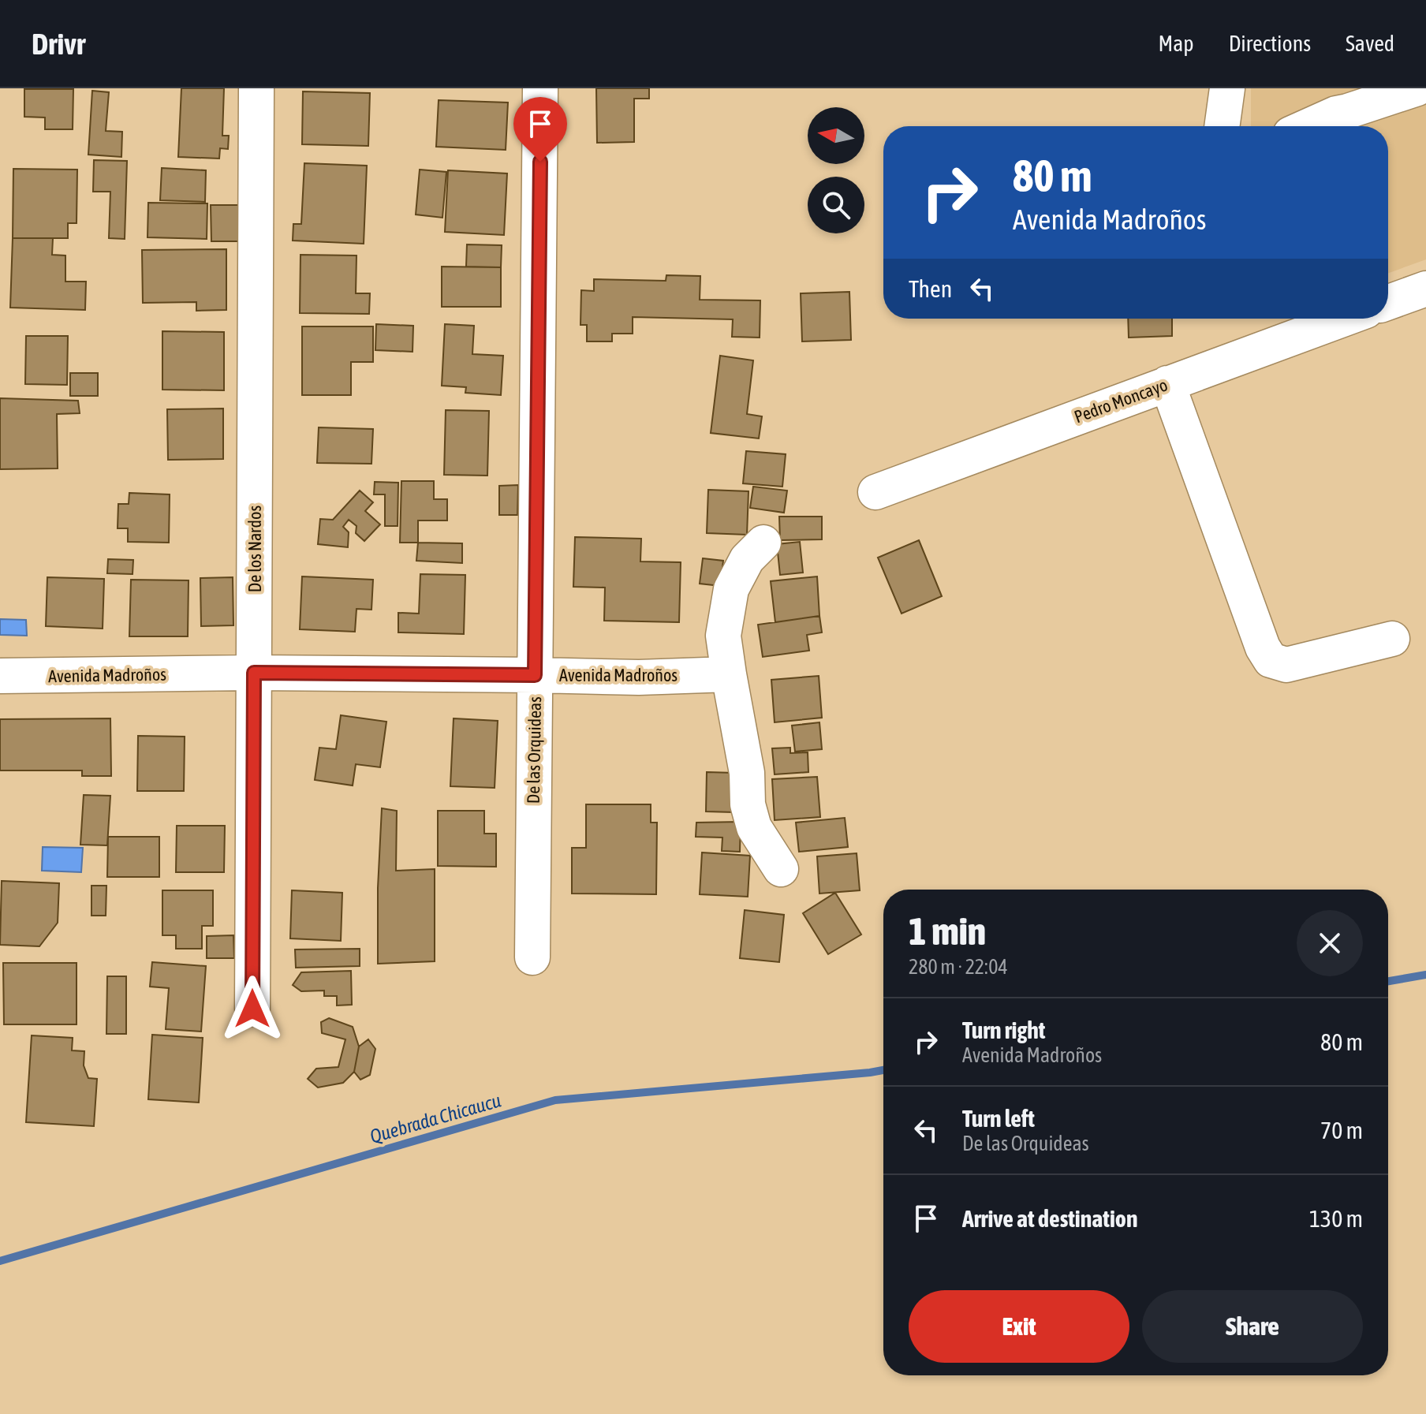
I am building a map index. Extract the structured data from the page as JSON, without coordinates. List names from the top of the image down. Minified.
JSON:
{"streets":{"street":["Pedro Moncayo","De los Nardos","Avenida Madroños","De las Orquideas"]},"crossings":[["De los Nardos","Avenida Madroños"],["Avenida Madroños","De las Orquideas"]],"water":["Quebrada Chicaucu"],"north":"left","page":{"header":"Drivr","nav":["Map","Directions","Saved"],"turn":["80 m","Avenida Madroños"],"then":"Then","heading":["1 min","280 m · 22:04"],"list":[{"name":"Turn right","note":"Avenida Madroños","value":"80 m"},{"name":"Turn left","note":"De las Orquideas","value":"70 m"},{"name":"Arrive at destination","value":"130 m"}],"buttons":["Exit","Share"]}}
